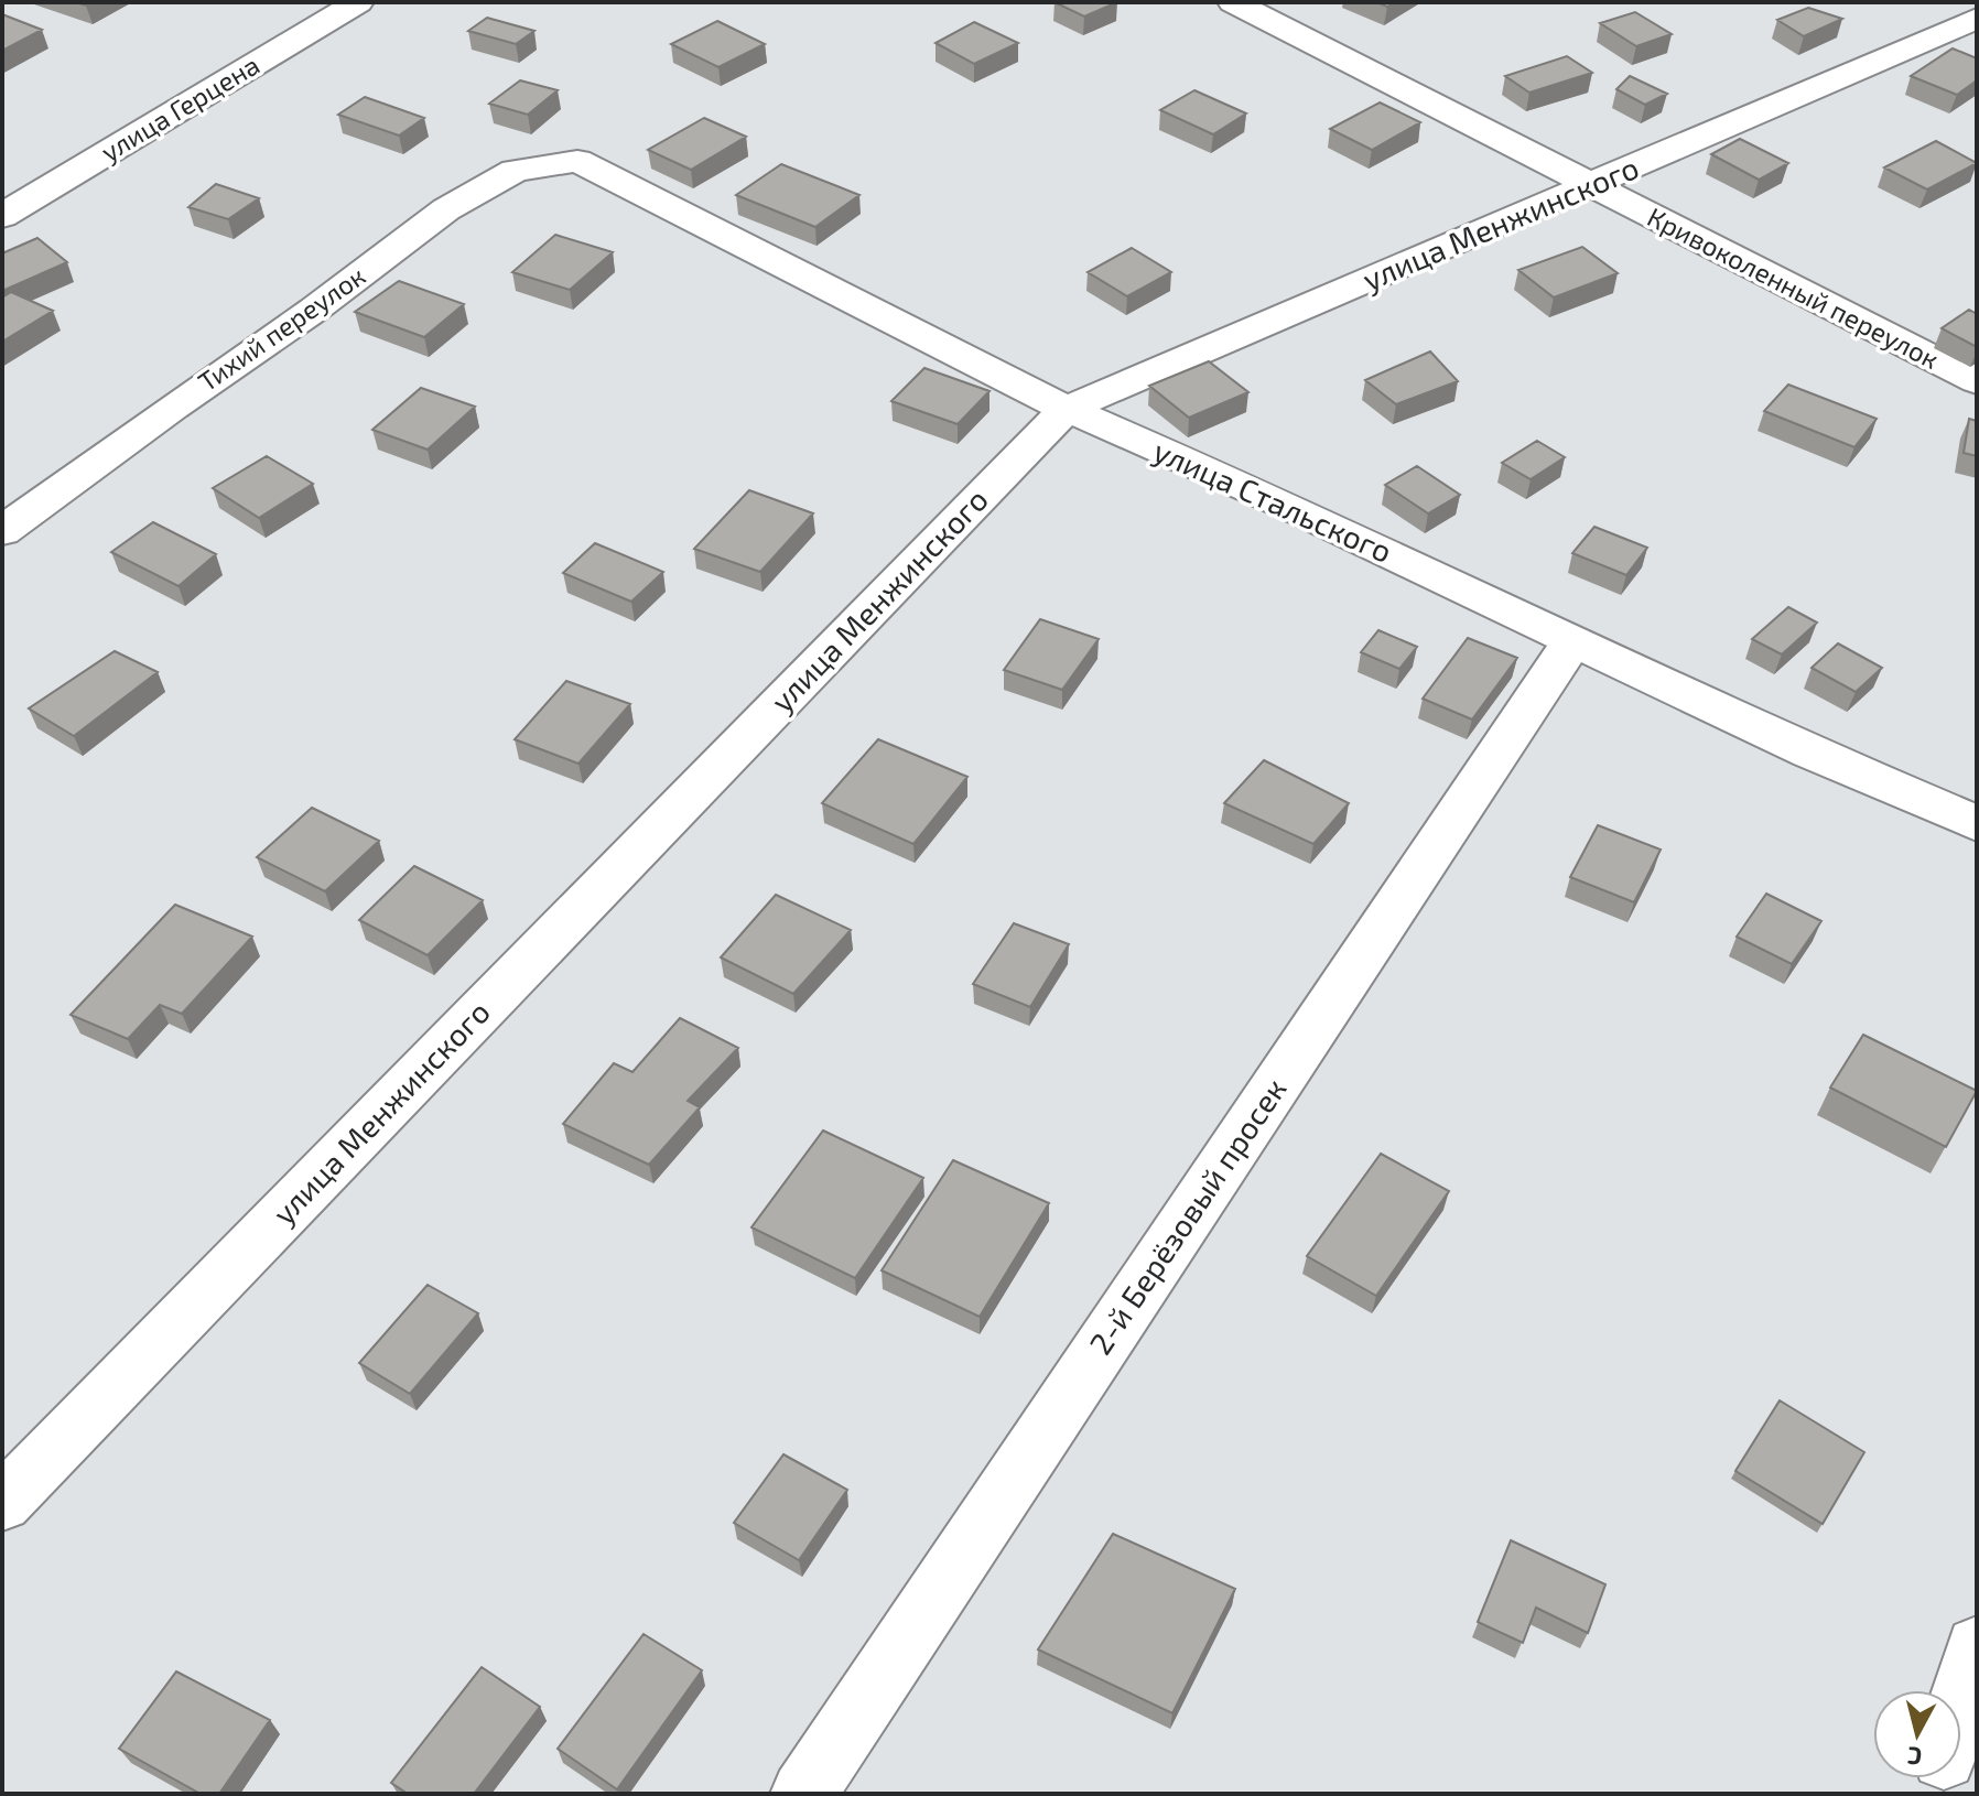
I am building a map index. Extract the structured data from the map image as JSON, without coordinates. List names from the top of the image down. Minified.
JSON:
{"streets":{"street":["улица Герцена","улица Менжинского","Кривоколенный переулок","Тихий переулок","улица Стальского","2-й Берёзовый просек"]},"crossings":[["улица Менжинского","Кривоколенный переулок"],["улица Менжинского","улица Стальского"],["Тихий переулок","улица Стальского"],["улица Стальского","2-й Берёзовый просек"]],"north":"bottom"}
